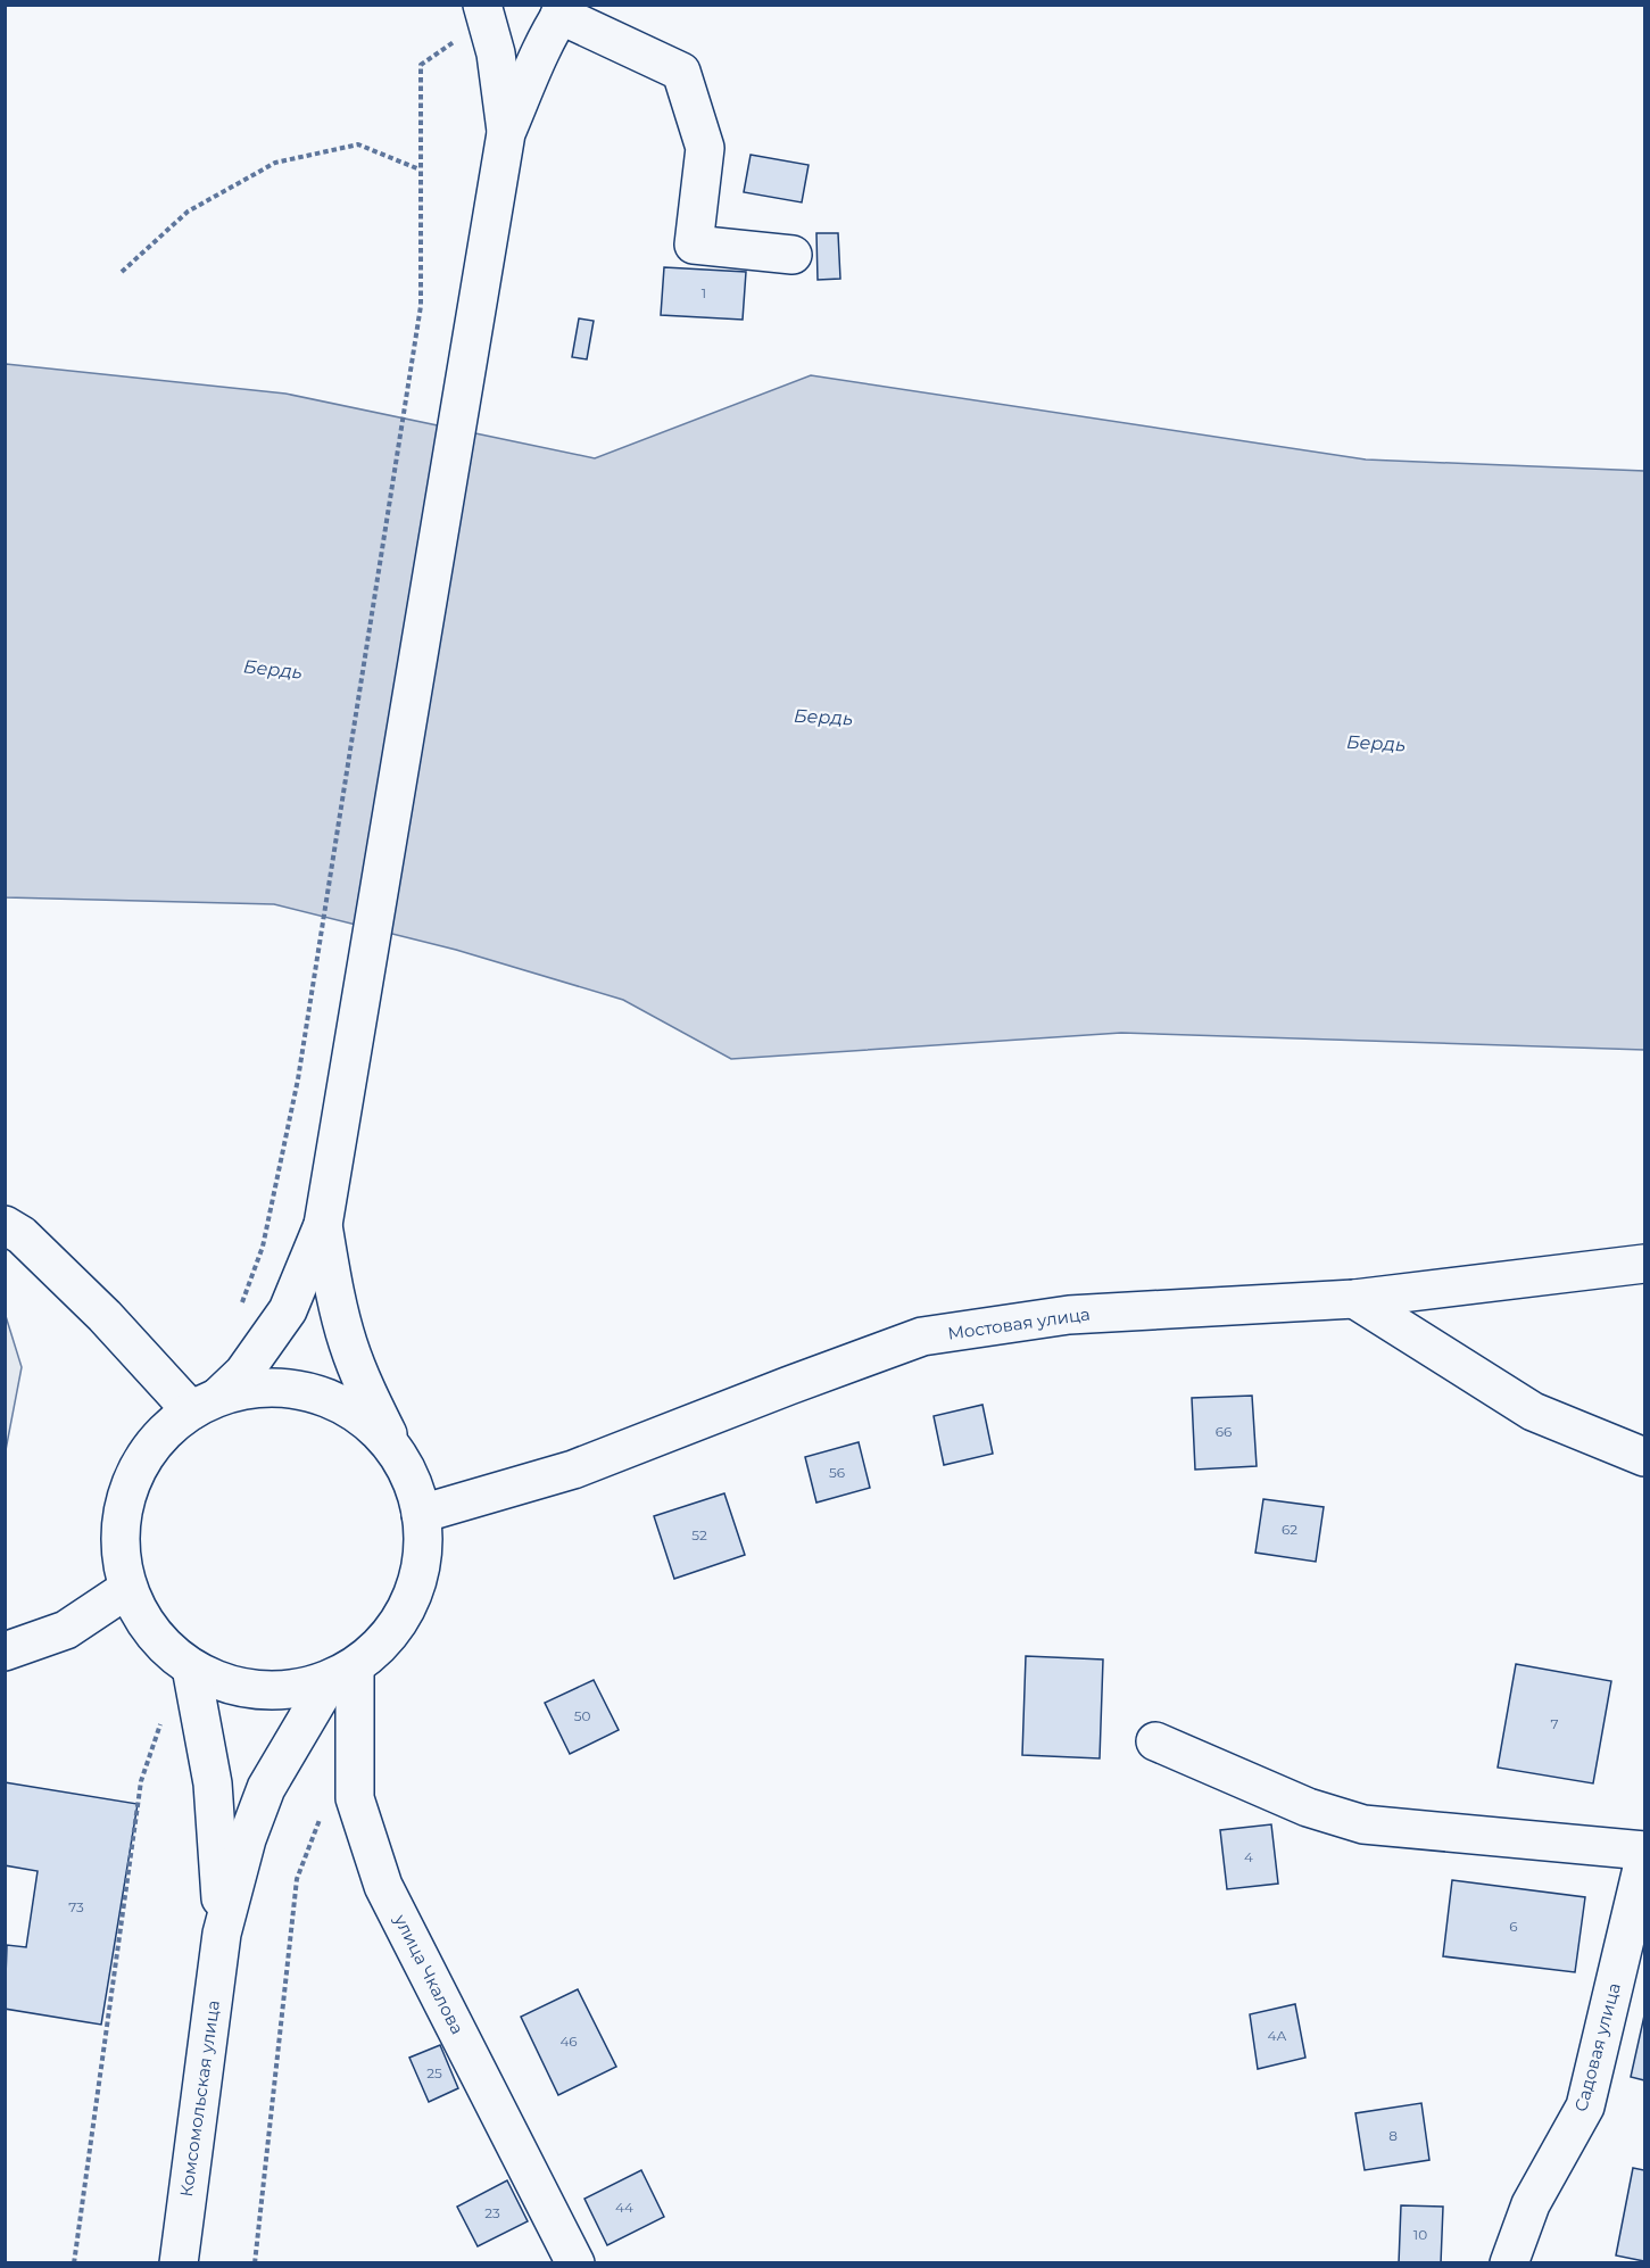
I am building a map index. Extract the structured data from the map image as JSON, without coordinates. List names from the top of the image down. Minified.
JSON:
{"streets":{"main road":["Мостовая улица","улица Чкалова","Садовая улица","Комсомольская улица"]},"crossings":[["улица Чкалова","Комсомольская улица"]],"water":["Бердь"],"house_numbers":["1","66","56","62","52","50","7","4","73","6","4А","46","25","8","44","23","10"]}
